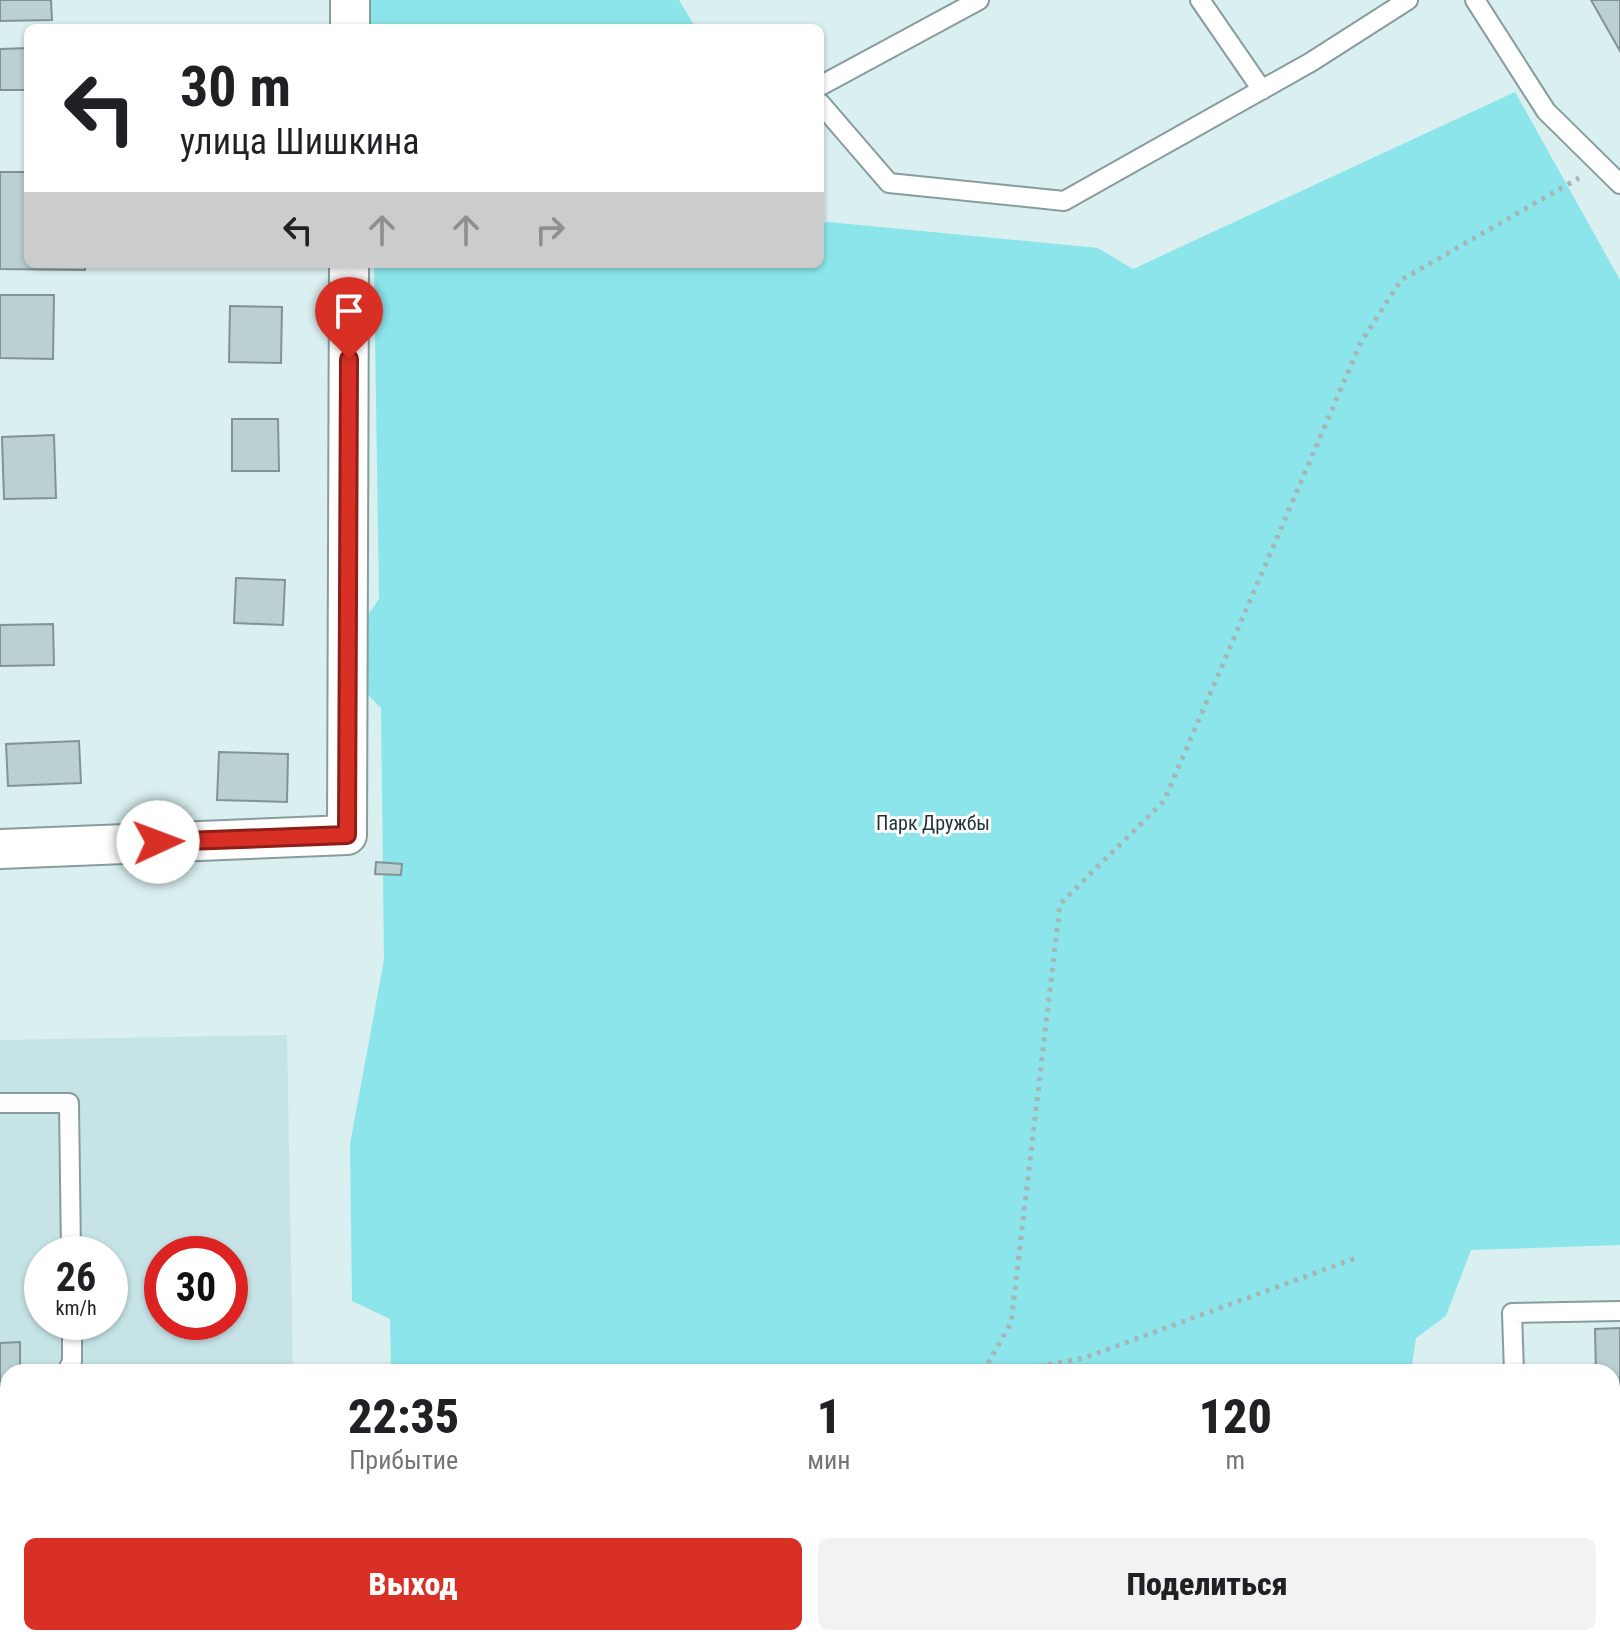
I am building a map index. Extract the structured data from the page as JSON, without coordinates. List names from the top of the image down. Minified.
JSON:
{"parks":["Парк Дружбы"],"page":{"turn":["30 m","улица Шишкина"],"speed":"26 km/h","limit":"30","eta":["22:35","Прибытие","1","мин","120","m"],"buttons":["Выход","Поделиться"]}}
